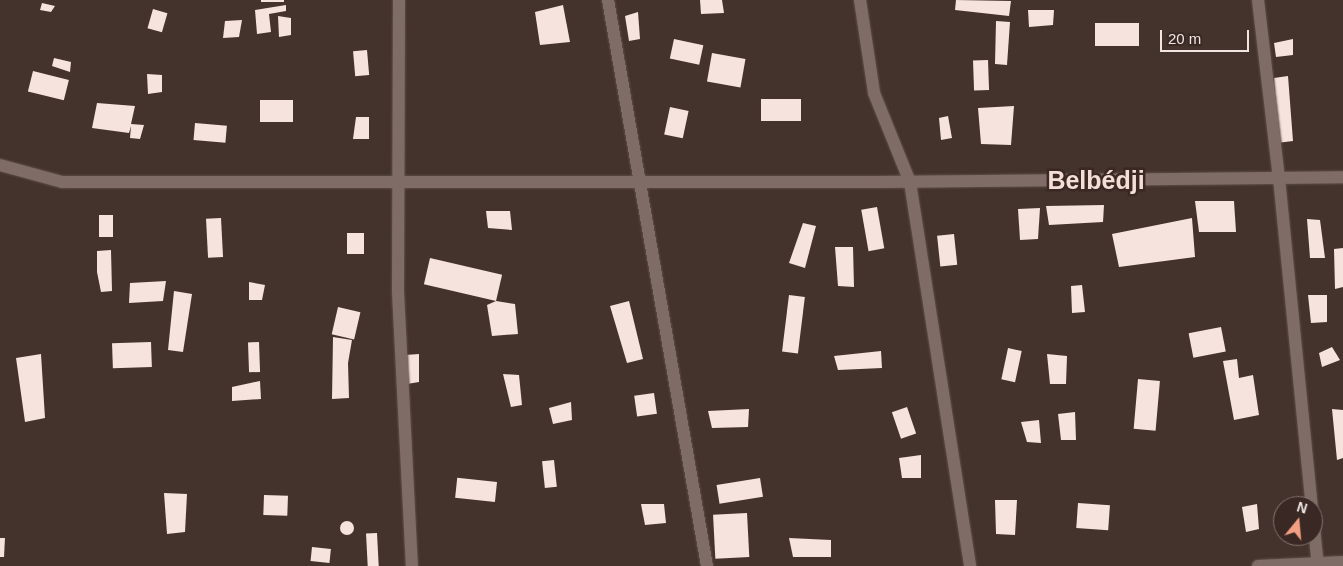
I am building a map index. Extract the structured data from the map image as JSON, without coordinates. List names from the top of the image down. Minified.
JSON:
{"districts":["Belbédji"],"scale_bar":"20 m","north":"top"}
